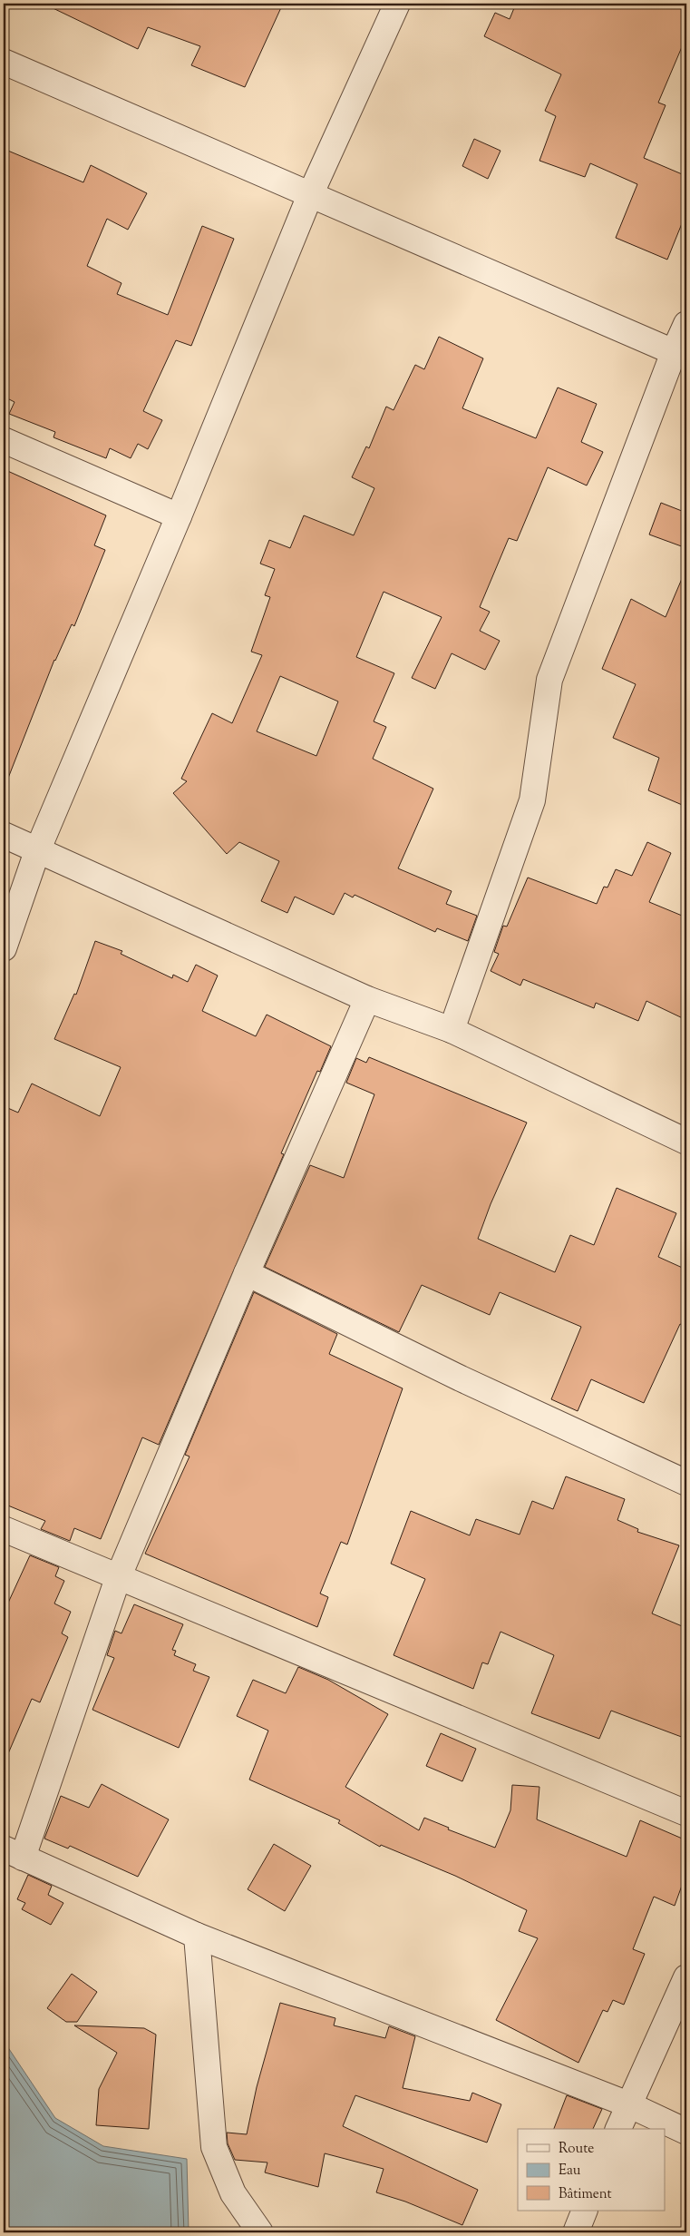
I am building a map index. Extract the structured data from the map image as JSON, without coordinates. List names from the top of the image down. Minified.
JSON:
{"legend":["Route","Eau","Bâtiment"]}
